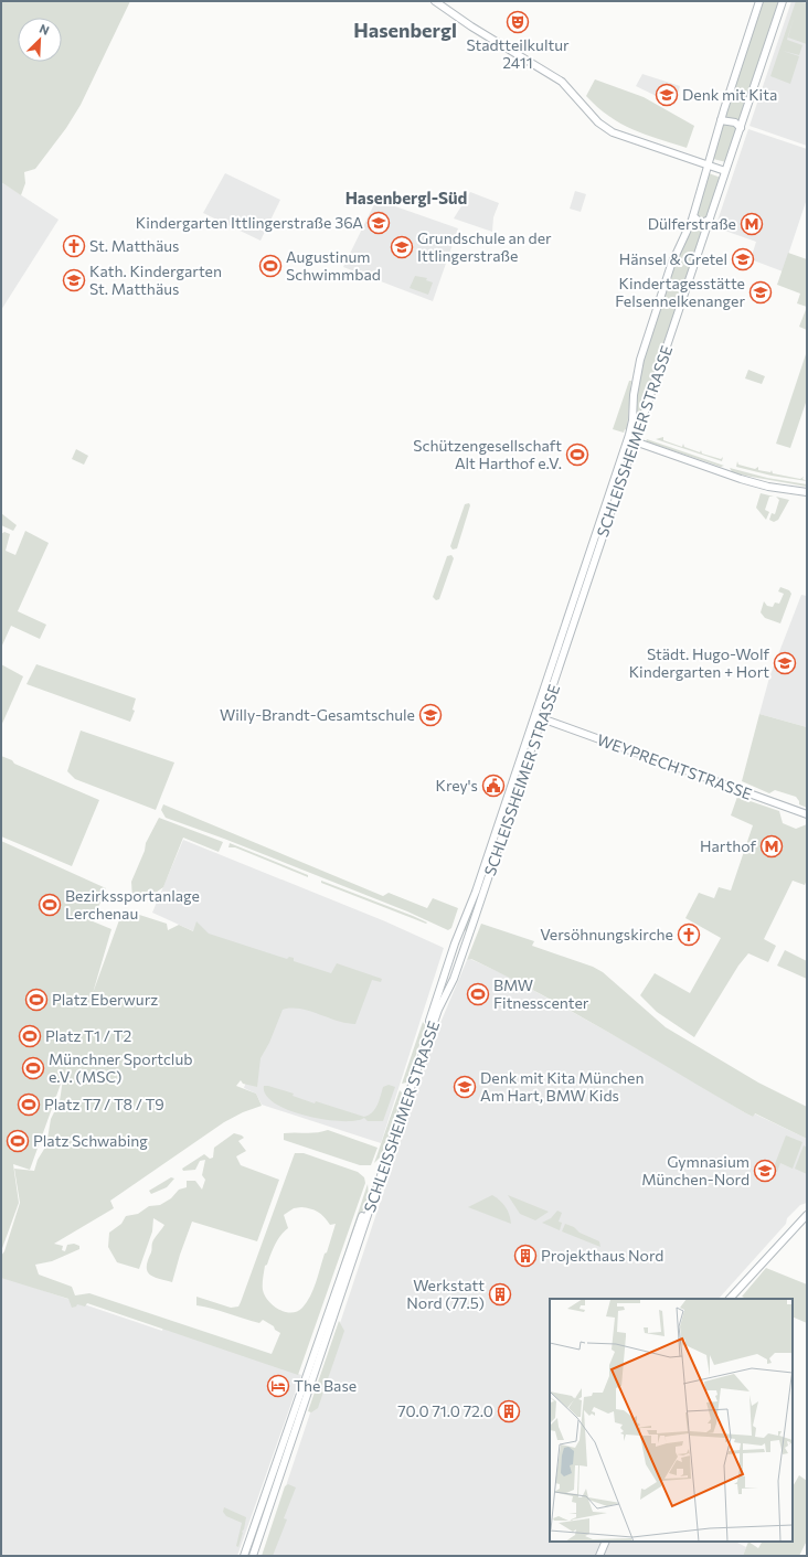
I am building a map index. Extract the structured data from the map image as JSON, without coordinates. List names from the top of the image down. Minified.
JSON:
{"streets":{"main road":["SCHLEISSHEIMER STRASSE","WEYPRECHTSTRASSE"]},"crossings":[["SCHLEISSHEIMER STRASSE","WEYPRECHTSTRASSE"]],"districts":["Hasenbergl","Hasenbergl-Süd"],"places":{"theatre":["Stadtteilkultur 2411"],"school or university":["Denk mit Kita","Kindergarten Ittlingerstraße 36A","Grundschule an der Ittlingerstraße","Hänsel & Gretel","Kath. Kindergarten St. Matthäus","Kindertagesstätte Felsennelkenanger","Städt. Hugo-Wolf Kindergarten + Hort","Willy-Brandt-Gesamtschule","Denk mit Kita München Am Hart, BMW Kids","Gymnasium München-Nord"],"metro station":["Dülferstraße","Harthof"],"church":["St. Matthäus","Versöhnungskirche"],"sports":["Augustinum Schwimmbad","Schützengesellschaft Alt Harthof e.V.","Bezirkssportanlage Lerchenau","BMW Fitnesscenter","Platz Eberwurz","Platz T1 / T2","Münchner Sportclub e.V. (MSC)","Platz T7 / T8 / T9","Platz Schwabing"],"public building":["Krey's"],"building":["Projekthaus Nord","Werkstatt Nord (77.5)","70.0 71.0 72.0"],"hotel":["The Base"]},"north":"top right"}
